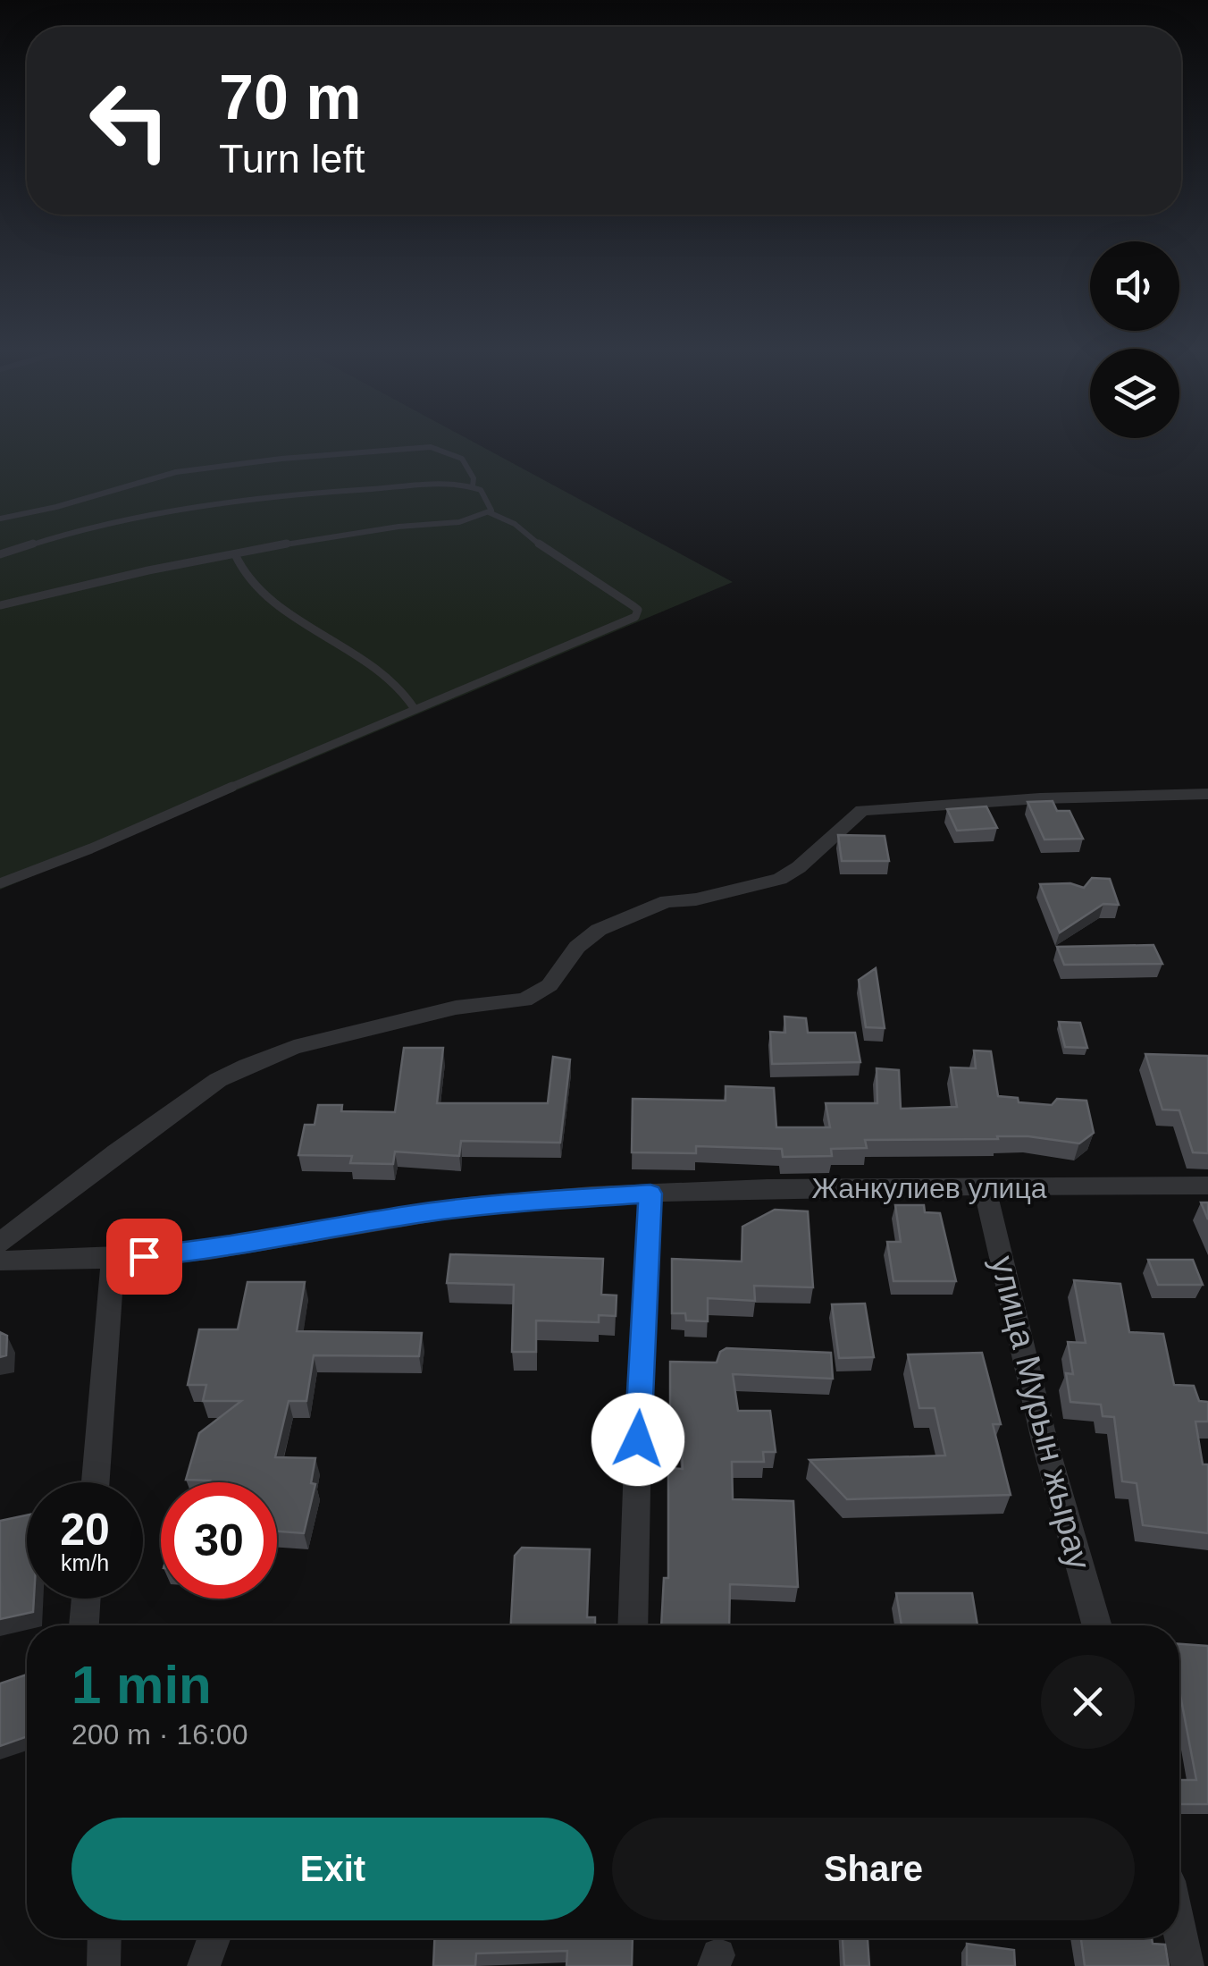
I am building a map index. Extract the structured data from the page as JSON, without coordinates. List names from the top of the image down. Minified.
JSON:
{"streets":{"street":["Жанкулиев улица","улица Мурын жырау"]},"crossings":[["Жанкулиев улица","улица Мурын жырау"]],"page":{"turn":["70 m","Turn left"],"speed":"20 km/h","limit":"30","heading":["1 min","200 m · 16:00"],"buttons":["Exit","Share"]}}
